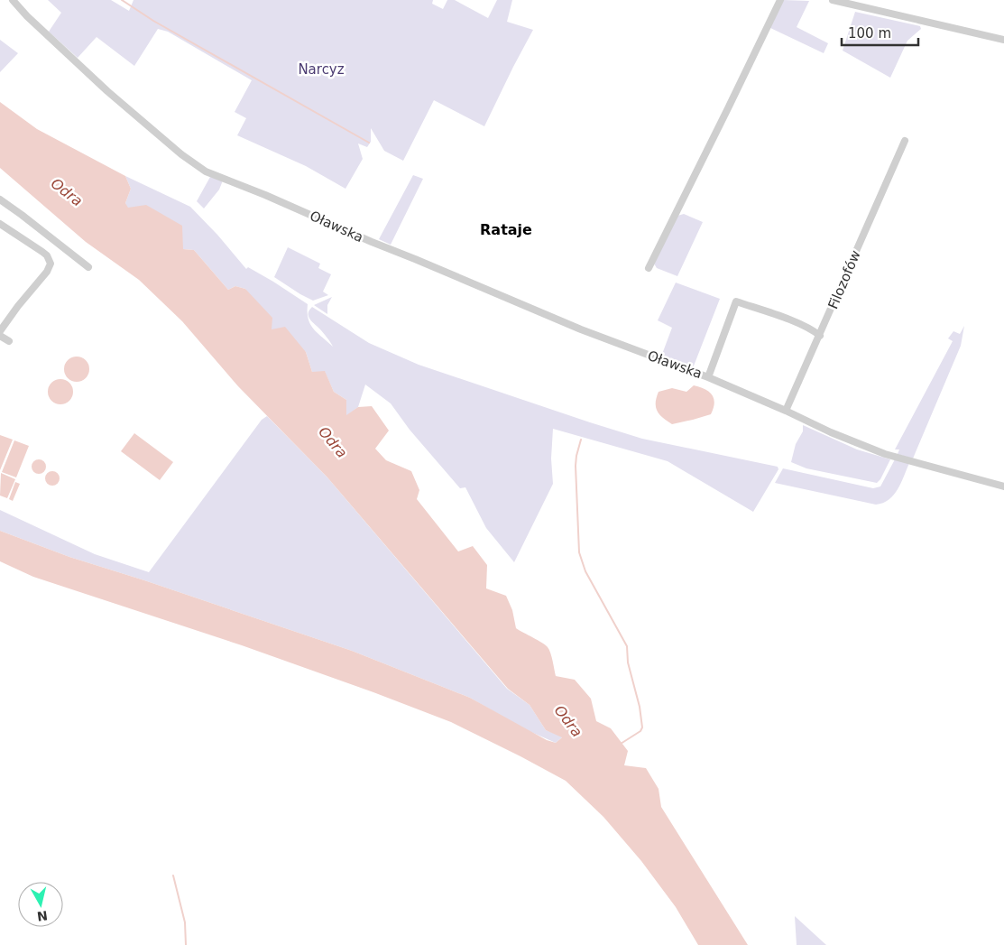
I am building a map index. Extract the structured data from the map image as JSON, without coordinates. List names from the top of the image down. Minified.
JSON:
{"streets":{"street":["Oławska","Filozofów"]},"crossings":[["Oławska","Filozofów"]],"districts":["Rataje"],"water":["Odra"],"parks":["Narcyz"],"scale_bar":"100 m","north":"bottom"}
